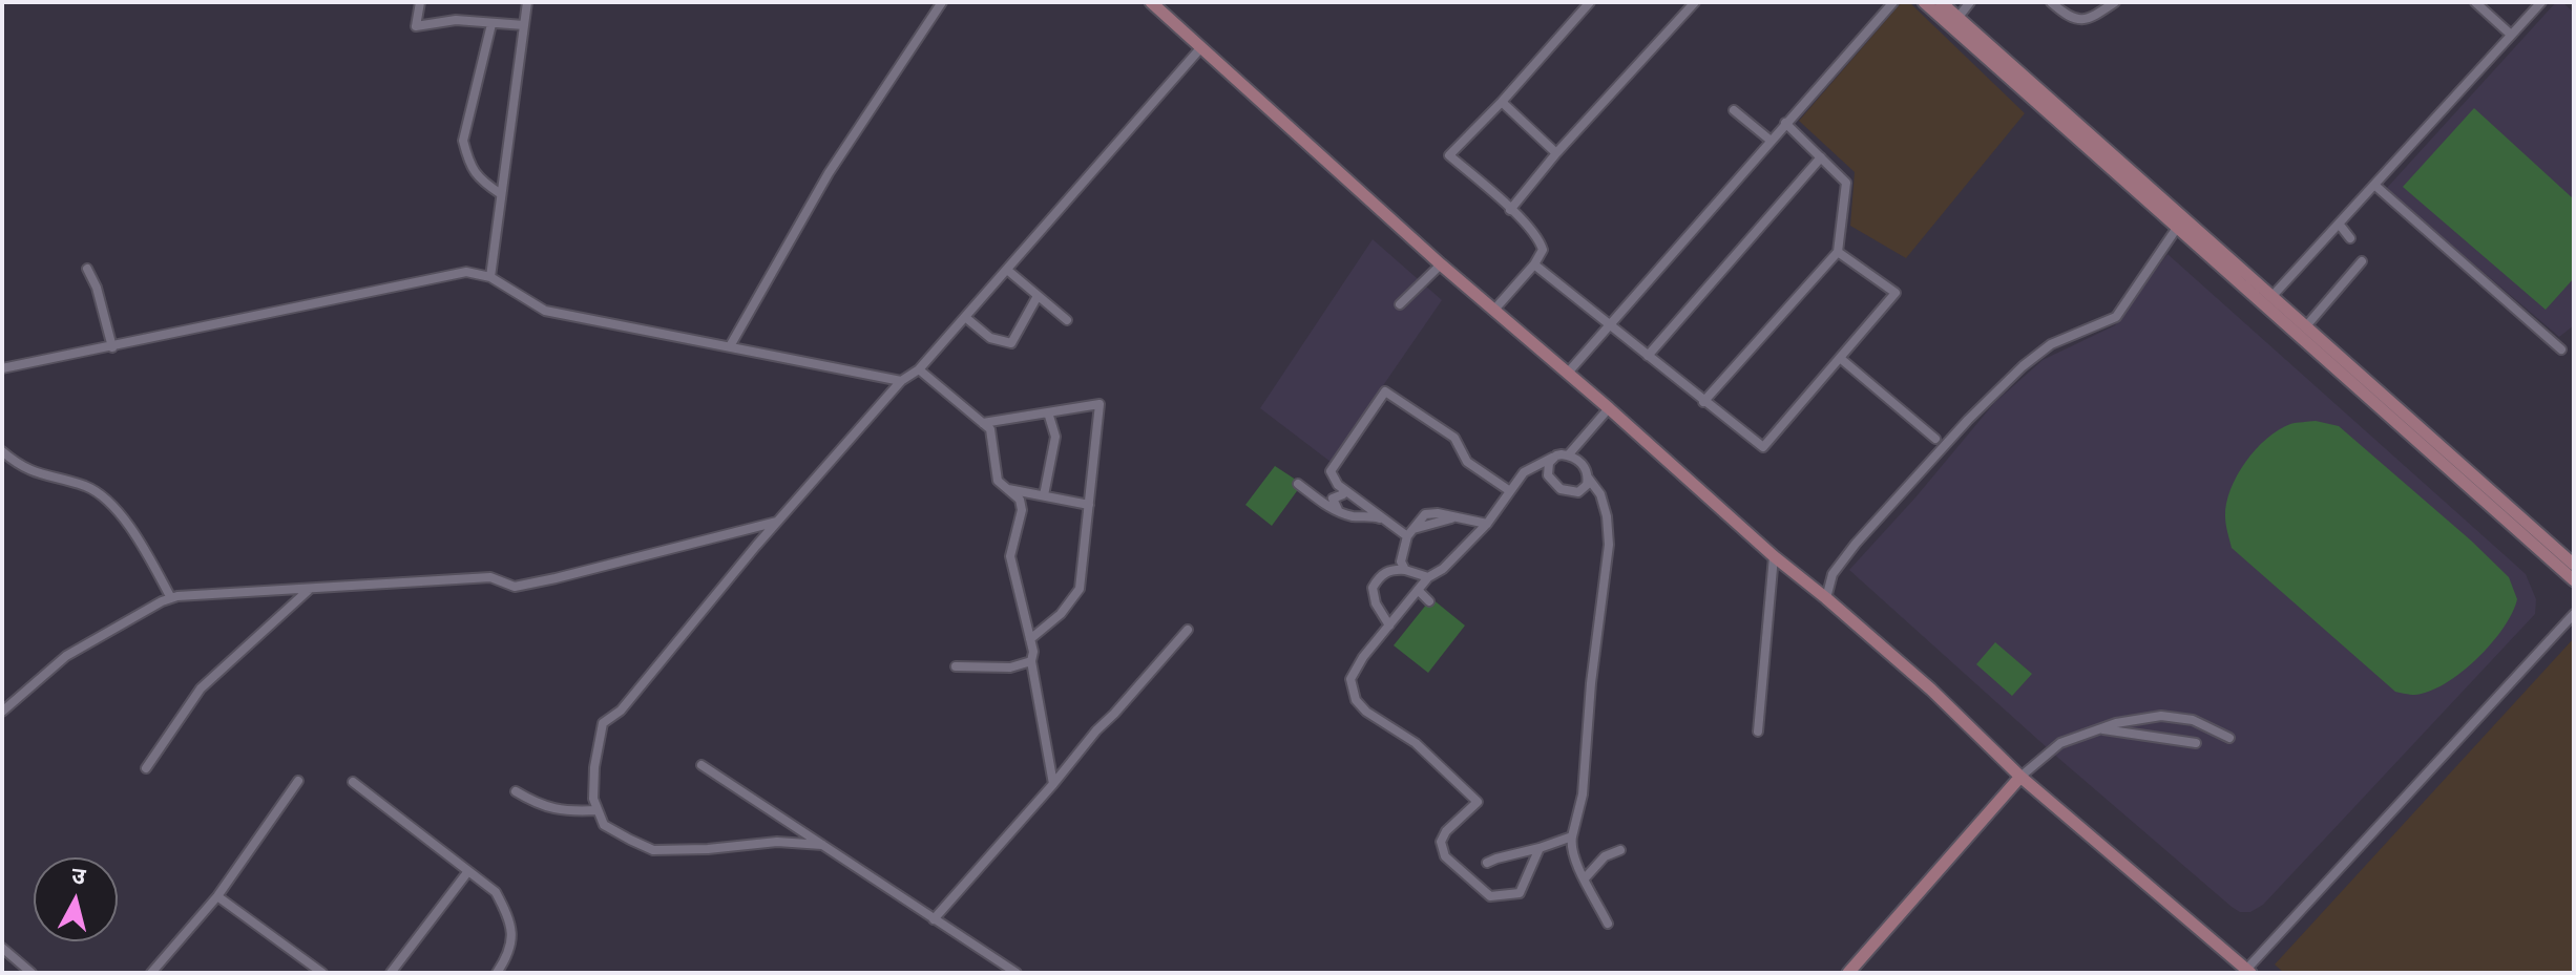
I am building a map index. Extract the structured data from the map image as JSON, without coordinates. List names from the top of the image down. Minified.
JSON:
{"north":"top"}
